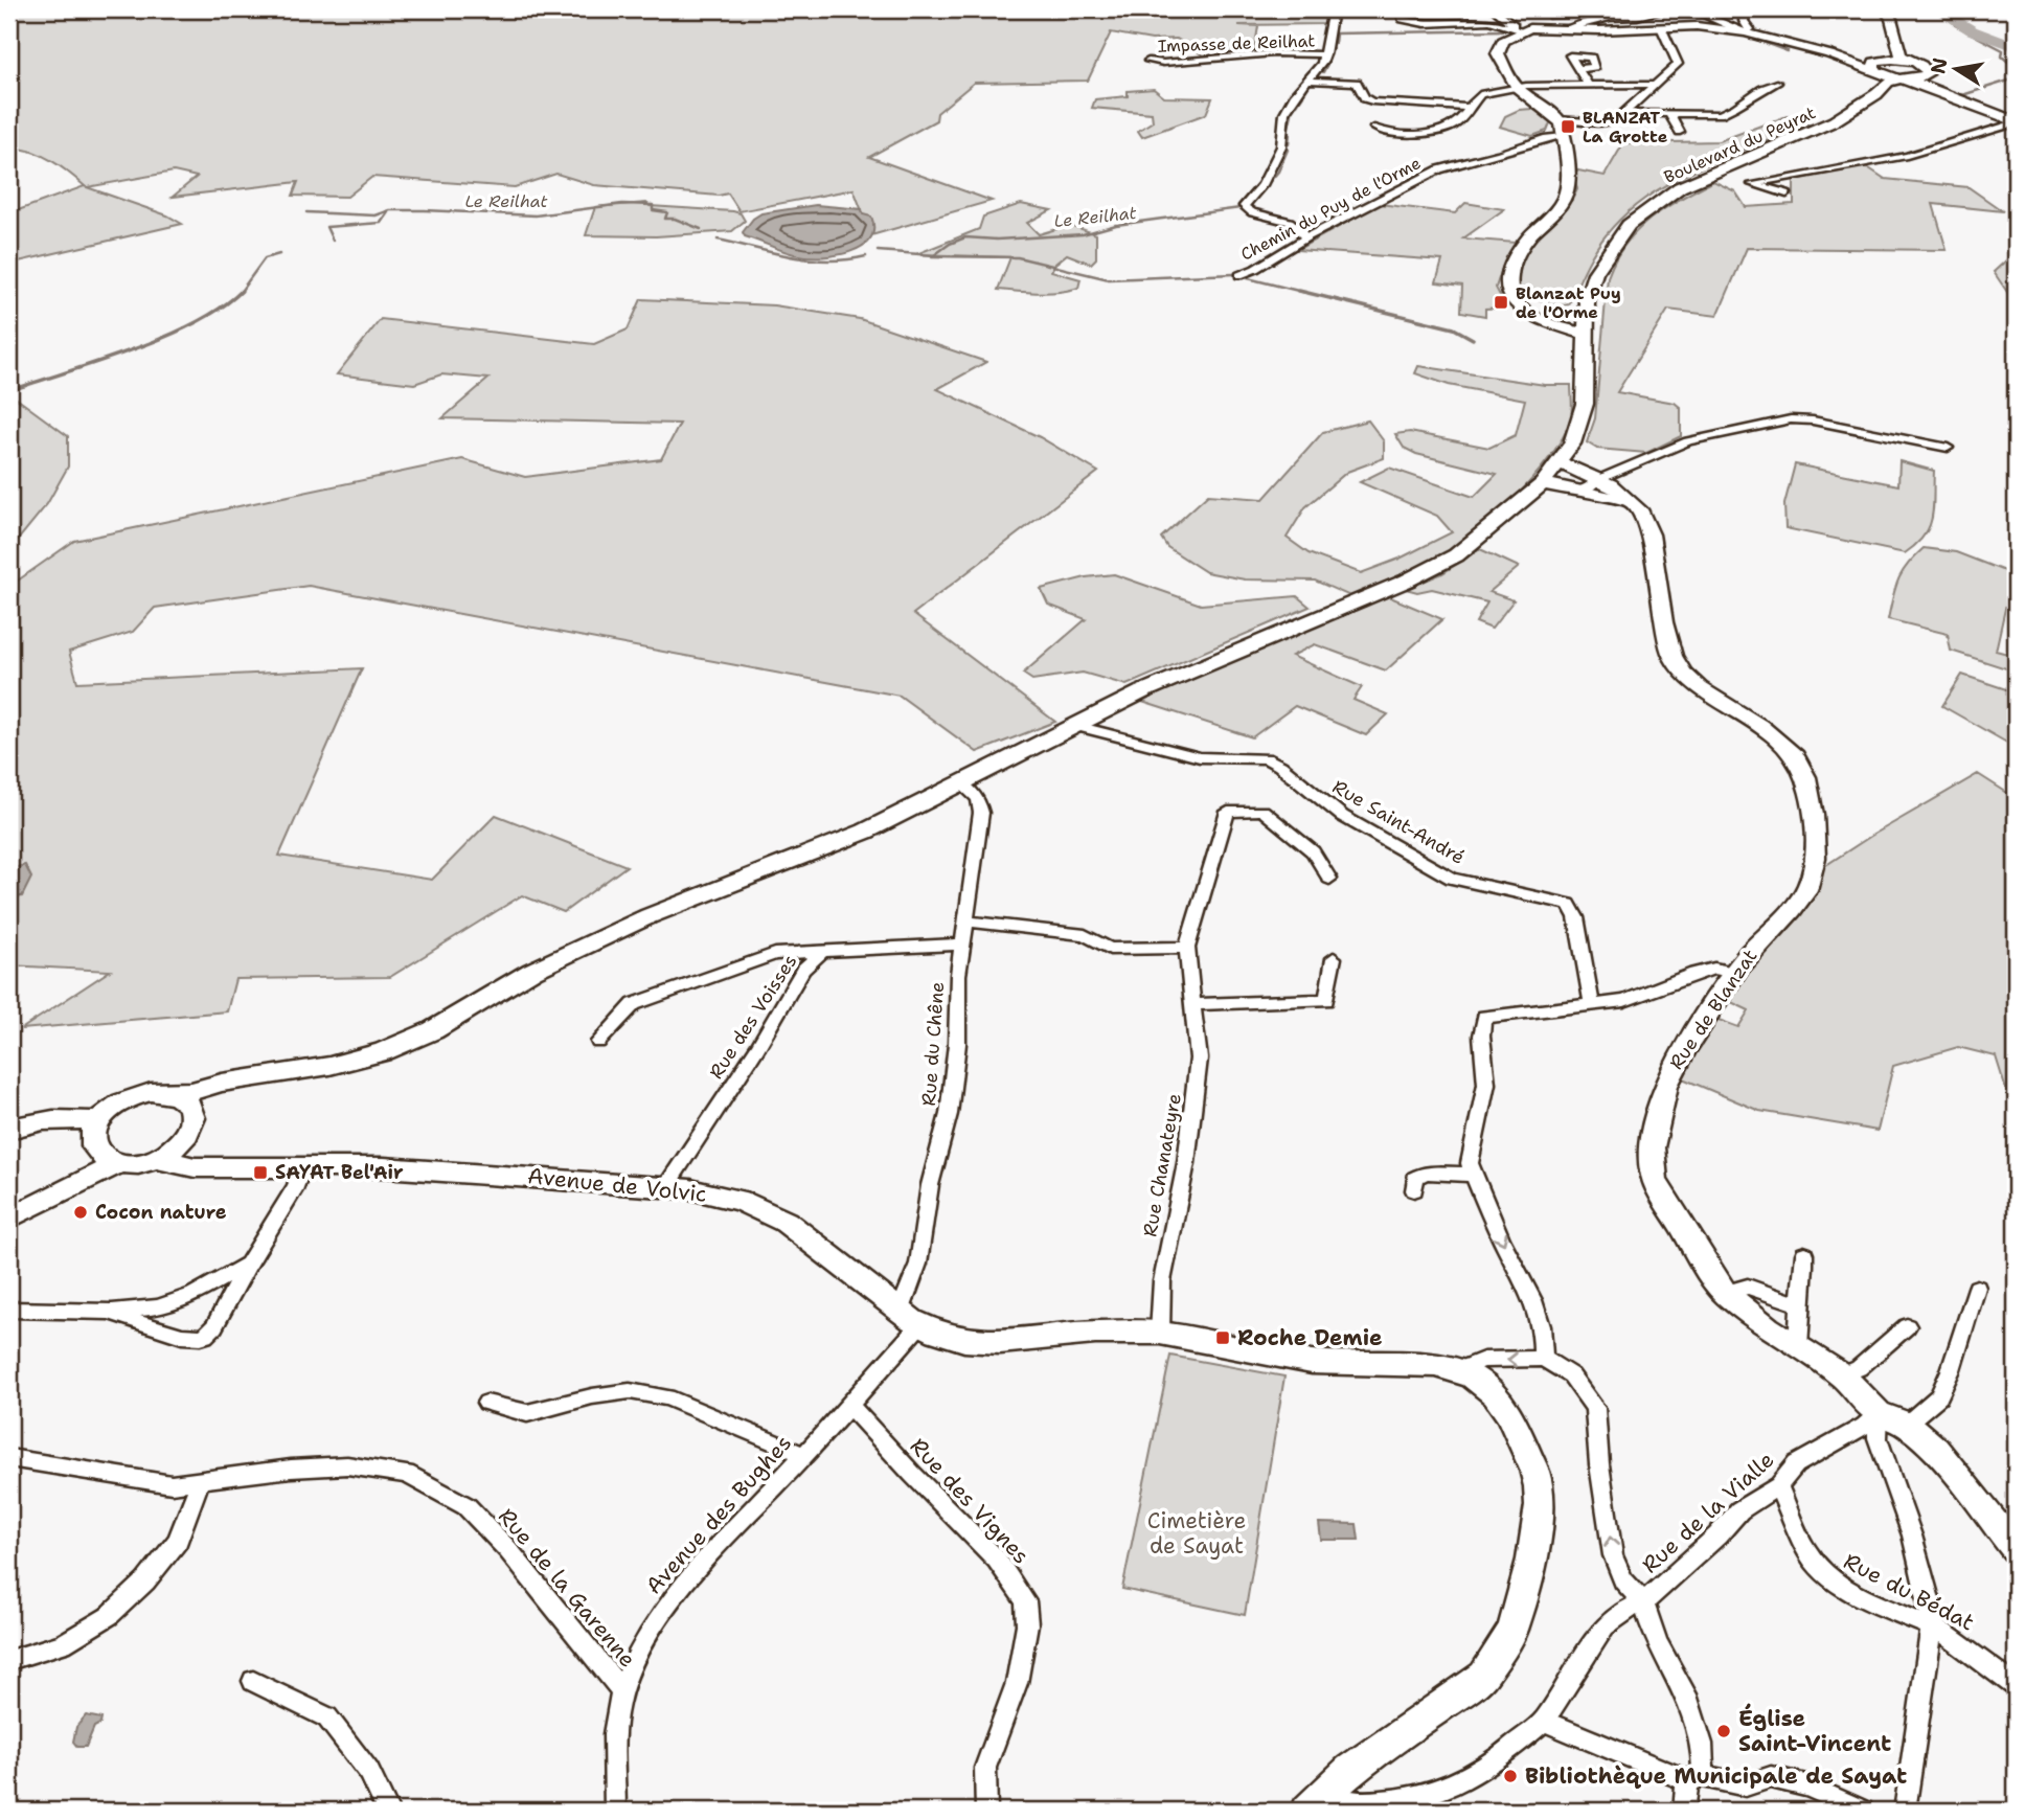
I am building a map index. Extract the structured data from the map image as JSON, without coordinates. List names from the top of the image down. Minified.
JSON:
{"streets":{"street":["Impasse de Reilhat","Boulevard du Peyrat","Chemin du Puy de l'Orme","Rue Saint-André","Rue de Blanzat","Rue des Voisses","Rue du Chêne","Rue Chanateyre","Avenue de Volvic","Rue des Vignes","Rue de la Vialle","Avenue des Bughes","Rue de la Garenne","Rue du Bédat"]},"crossings":[["Boulevard du Peyrat","Rue Saint-André"],["Boulevard du Peyrat","Rue de Blanzat"],["Boulevard du Peyrat","Rue du Chêne"],["Rue de Blanzat","Rue de la Vialle"],["Rue des Voisses","Rue du Chêne"],["Rue des Voisses","Avenue de Volvic"],["Rue du Chêne","Avenue de Volvic"],["Rue du Chêne","Avenue des Bughes"],["Rue Chanateyre","Avenue de Volvic"],["Avenue de Volvic","Rue de la Vialle"],["Avenue de Volvic","Avenue des Bughes"],["Rue des Vignes","Avenue des Bughes"],["Rue de la Vialle","Rue du Bédat"],["Avenue des Bughes","Rue de la Garenne"]],"water":["Le Reilhat"],"parks":["Cimetière de Sayat"],"places":{"transit":["BLANZAT La Grotte","Blanzat Puy de l'Orme","SAYAT Bel'Air","Roche Demie"],"other":["Cocon nature","Église Saint-Vincent","Bibliothèque Municipale de Sayat"]},"north":"left"}
